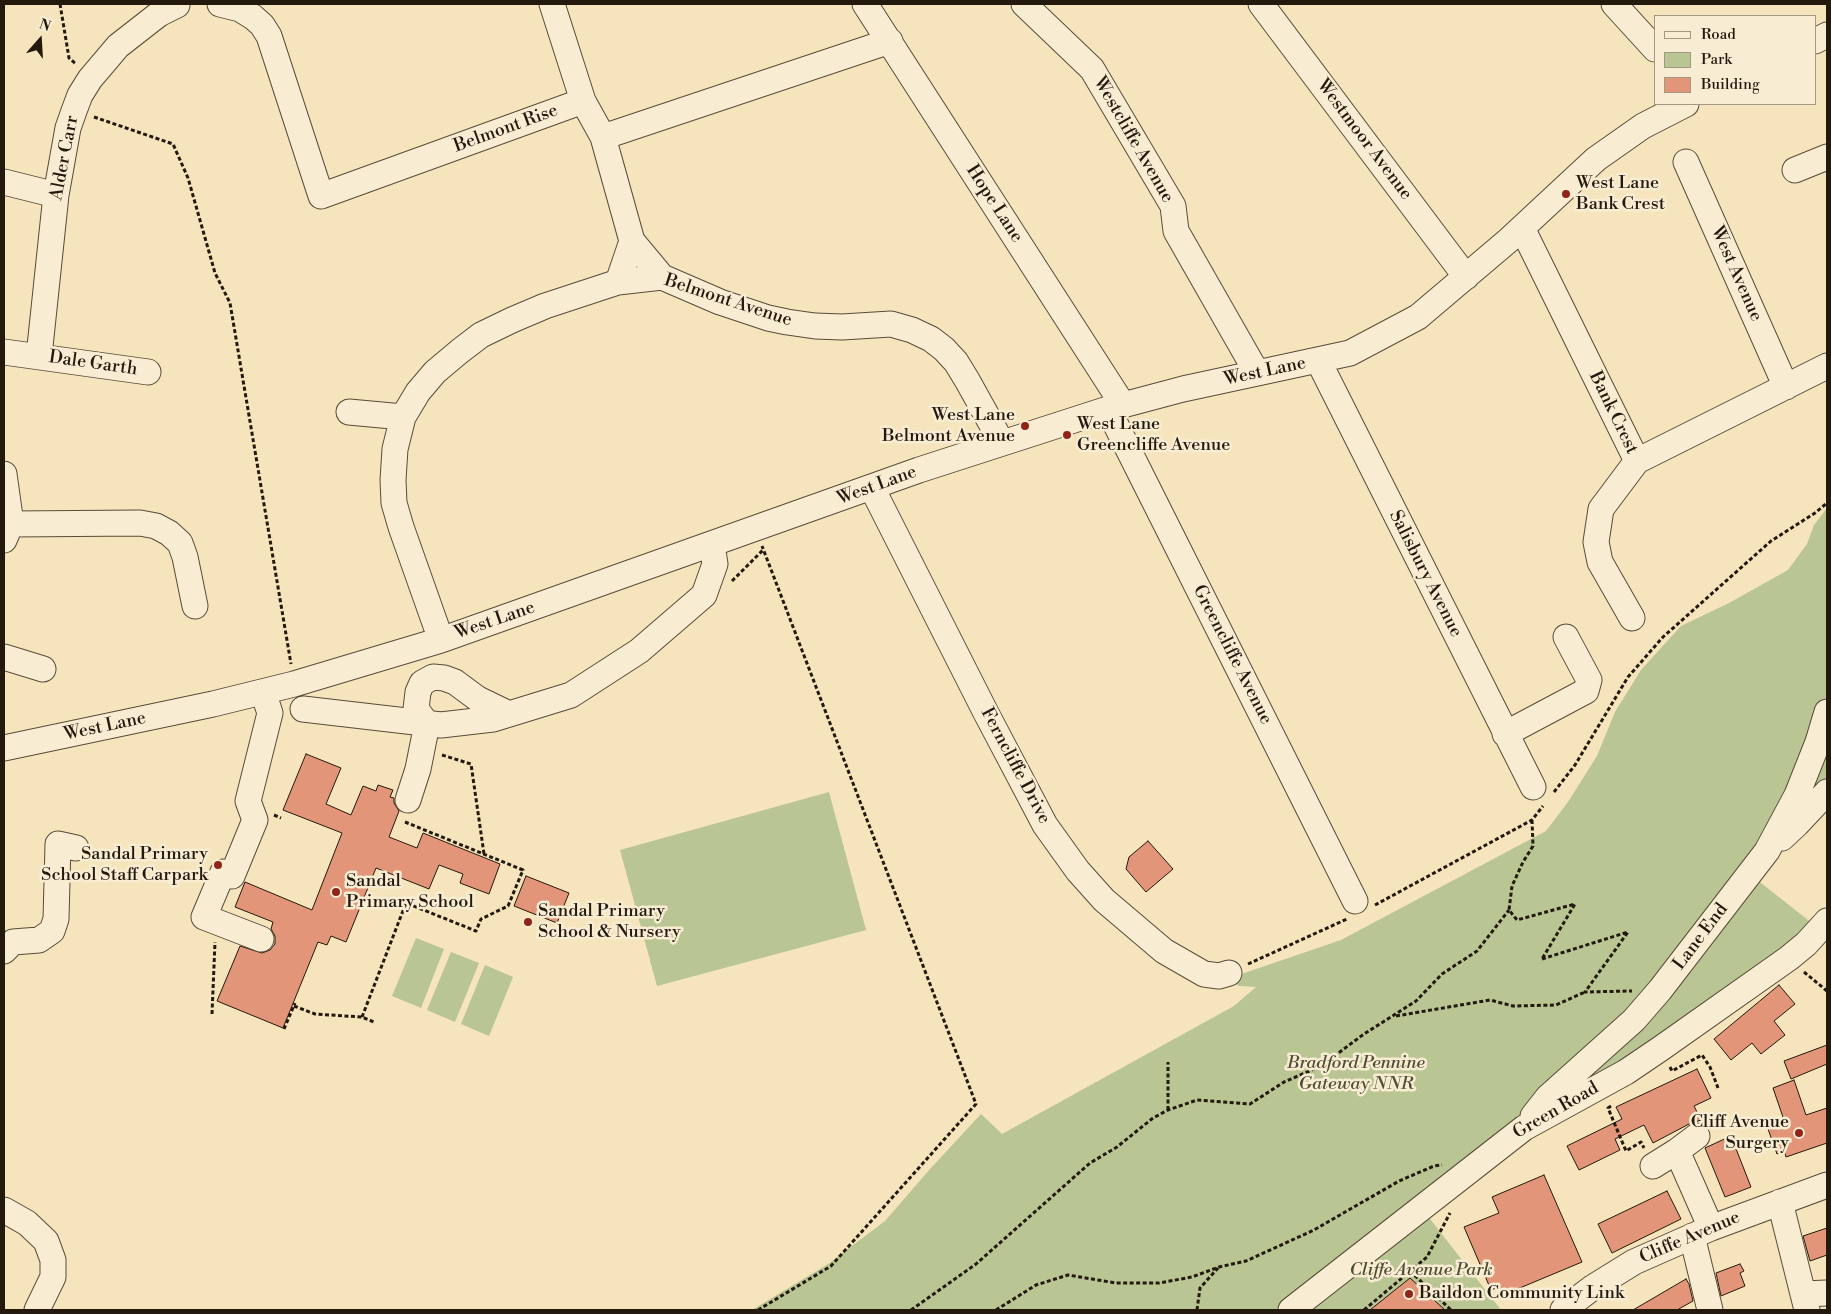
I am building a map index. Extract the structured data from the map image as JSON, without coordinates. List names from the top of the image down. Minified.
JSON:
{"streets":{"street":["Belmont Rise","Westcliffe Avenue","Westmoor Avenue","Alder Carr","Hope Lane","West Avenue","Belmont Avenue","Dale Garth","West Lane","Bank Crest","Salisbury Avenue","Greencliffe Avenue","Ferncliffe Drive","Lane End","Green Road","Cliffe Avenue"]},"crossings":[["Westcliffe Avenue","West Lane"],["Westmoor Avenue","West Lane"],["Alder Carr","Dale Garth"],["Hope Lane","West Lane"],["Hope Lane","Greencliffe Avenue"],["West Avenue","Bank Crest"],["Belmont Avenue","West Lane"],["West Lane","Bank Crest"],["West Lane","Salisbury Avenue"],["West Lane","Greencliffe Avenue"],["West Lane","Ferncliffe Drive"],["Lane End","Green Road"]],"parks":["Bradford Pennine Gateway NNR","Cliffe Avenue Park"],"places":["West Lane Bank Crest","West Lane Belmont Avenue","West Lane Greencliffe Avenue","Sandal Primary School Staff Carpark","Sandal Primary School","Sandal Primary School & Nursery","Cliff Avenue Surgery","Baildon Community Link"],"legend":["Road","Park","Building"],"north":"top"}
